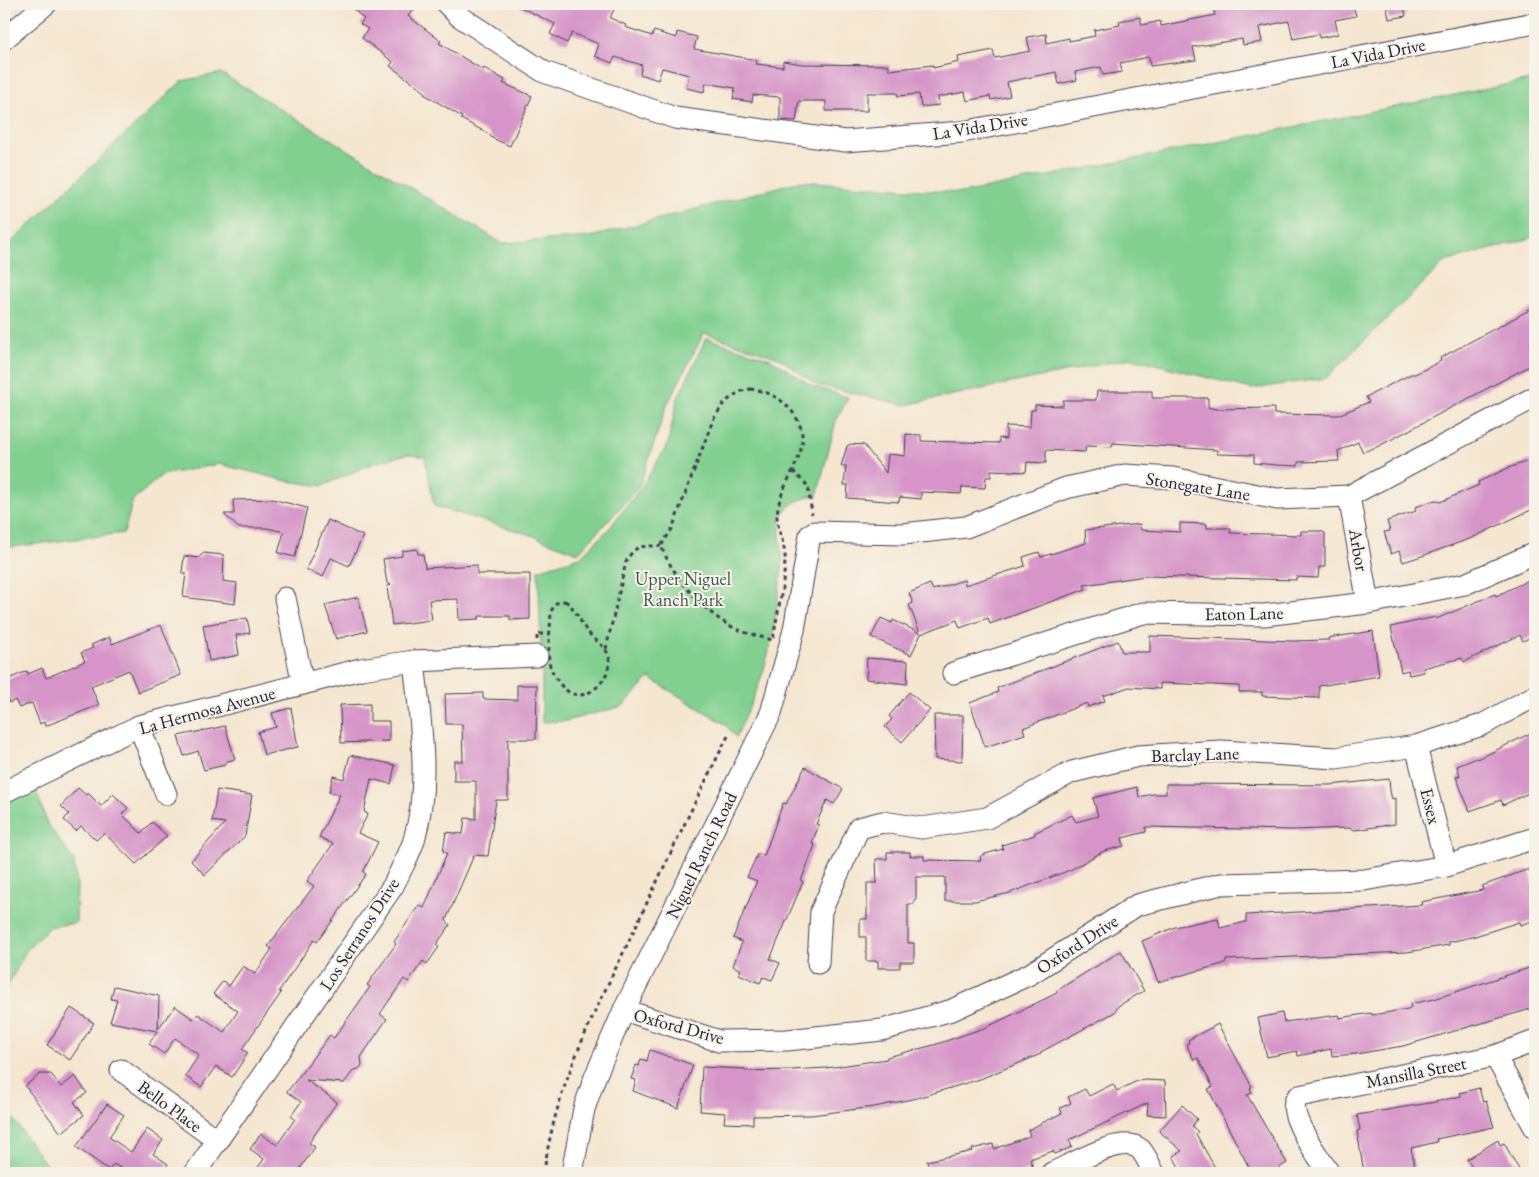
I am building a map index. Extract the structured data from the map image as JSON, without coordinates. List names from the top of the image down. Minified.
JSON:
{"streets":{"street":["La Vida Drive","Stonegate Lane","Arbor","Eaton Lane","La Hermosa Avenue","Barclay Lane","Essex","Niguel Ranch Road","Los Serranos Drive","Oxford Drive","Mansilla Street","Bello Place"]},"crossings":[["Stonegate Lane","Arbor"],["Stonegate Lane","Niguel Ranch Road"],["Arbor","Eaton Lane"],["La Hermosa Avenue","Los Serranos Drive"],["Barclay Lane","Essex"],["Essex","Oxford Drive"],["Niguel Ranch Road","Oxford Drive"],["Los Serranos Drive","Bello Place"]],"parks":["Upper Niguel Ranch Park"]}
